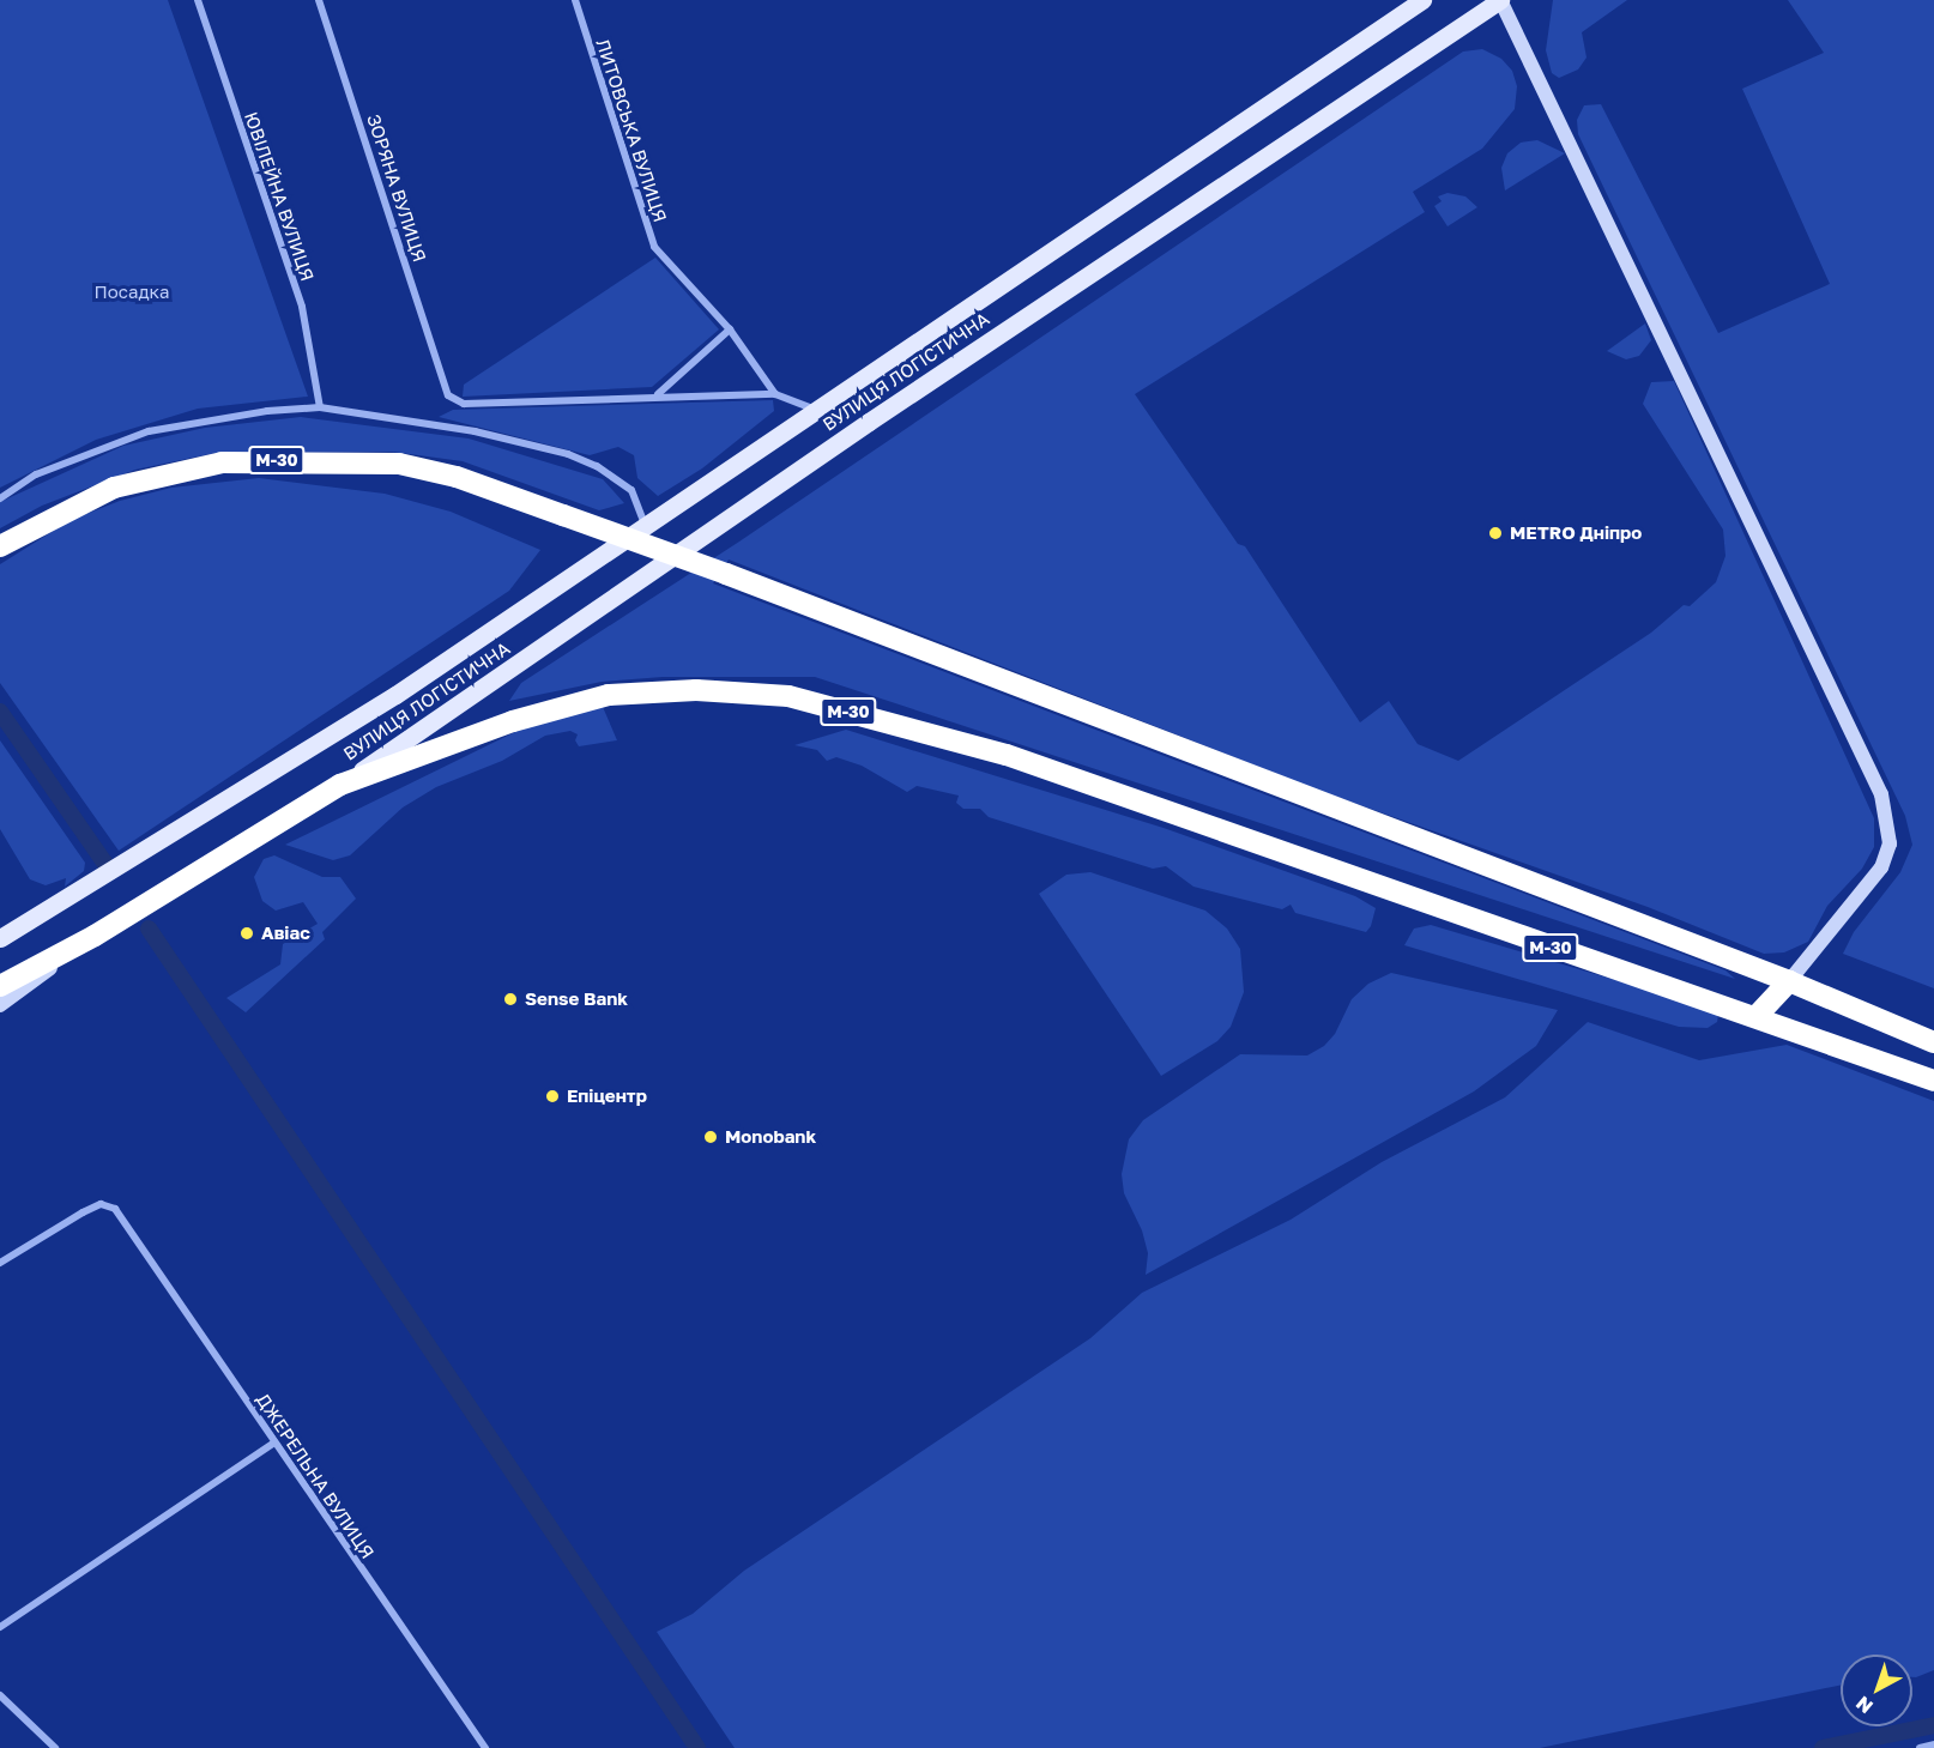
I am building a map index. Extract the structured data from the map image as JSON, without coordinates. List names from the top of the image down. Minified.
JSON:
{"streets":{"highway":["М-30"],"main road":["ВУЛИЦЯ ЛОГІСТИЧНА"],"street":["ЛИТОВСЬКА ВУЛИЦЯ","ЗОРЯНА ВУЛИЦЯ","ЮВІЛЕЙНА ВУЛИЦЯ","ДЖЕРЕЛЬНА ВУЛИЦЯ"]},"crossings":[["ВУЛИЦЯ ЛОГІСТИЧНА","М-30"]],"parks":["Посадка"],"places":["METRO Дніпро","Авіас","Sense Bank","Епіцентр","Monobank"],"north":"bottom left"}
